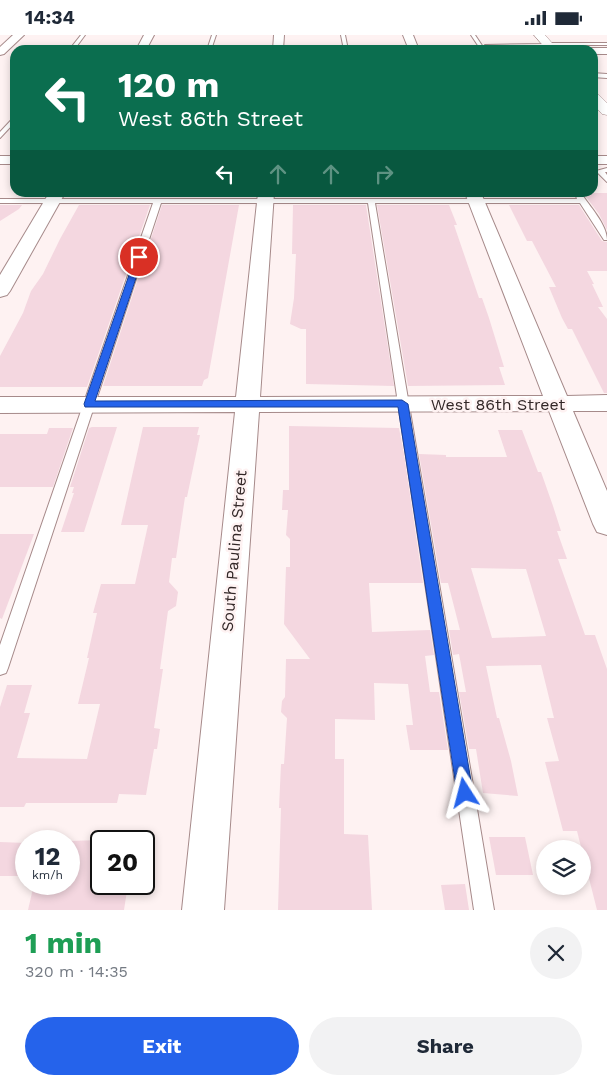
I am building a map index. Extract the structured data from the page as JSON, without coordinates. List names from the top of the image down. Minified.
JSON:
{"streets":{"street":["West 86th Street","South Paulina Street"]},"crossings":[["West 86th Street","South Paulina Street"]],"page":{"status":"14:34","turn":["120 m","West 86th Street"],"speed":"12 km/h","limit":"20","heading":["1 min","320 m · 14:35"],"buttons":["Exit","Share"]}}
